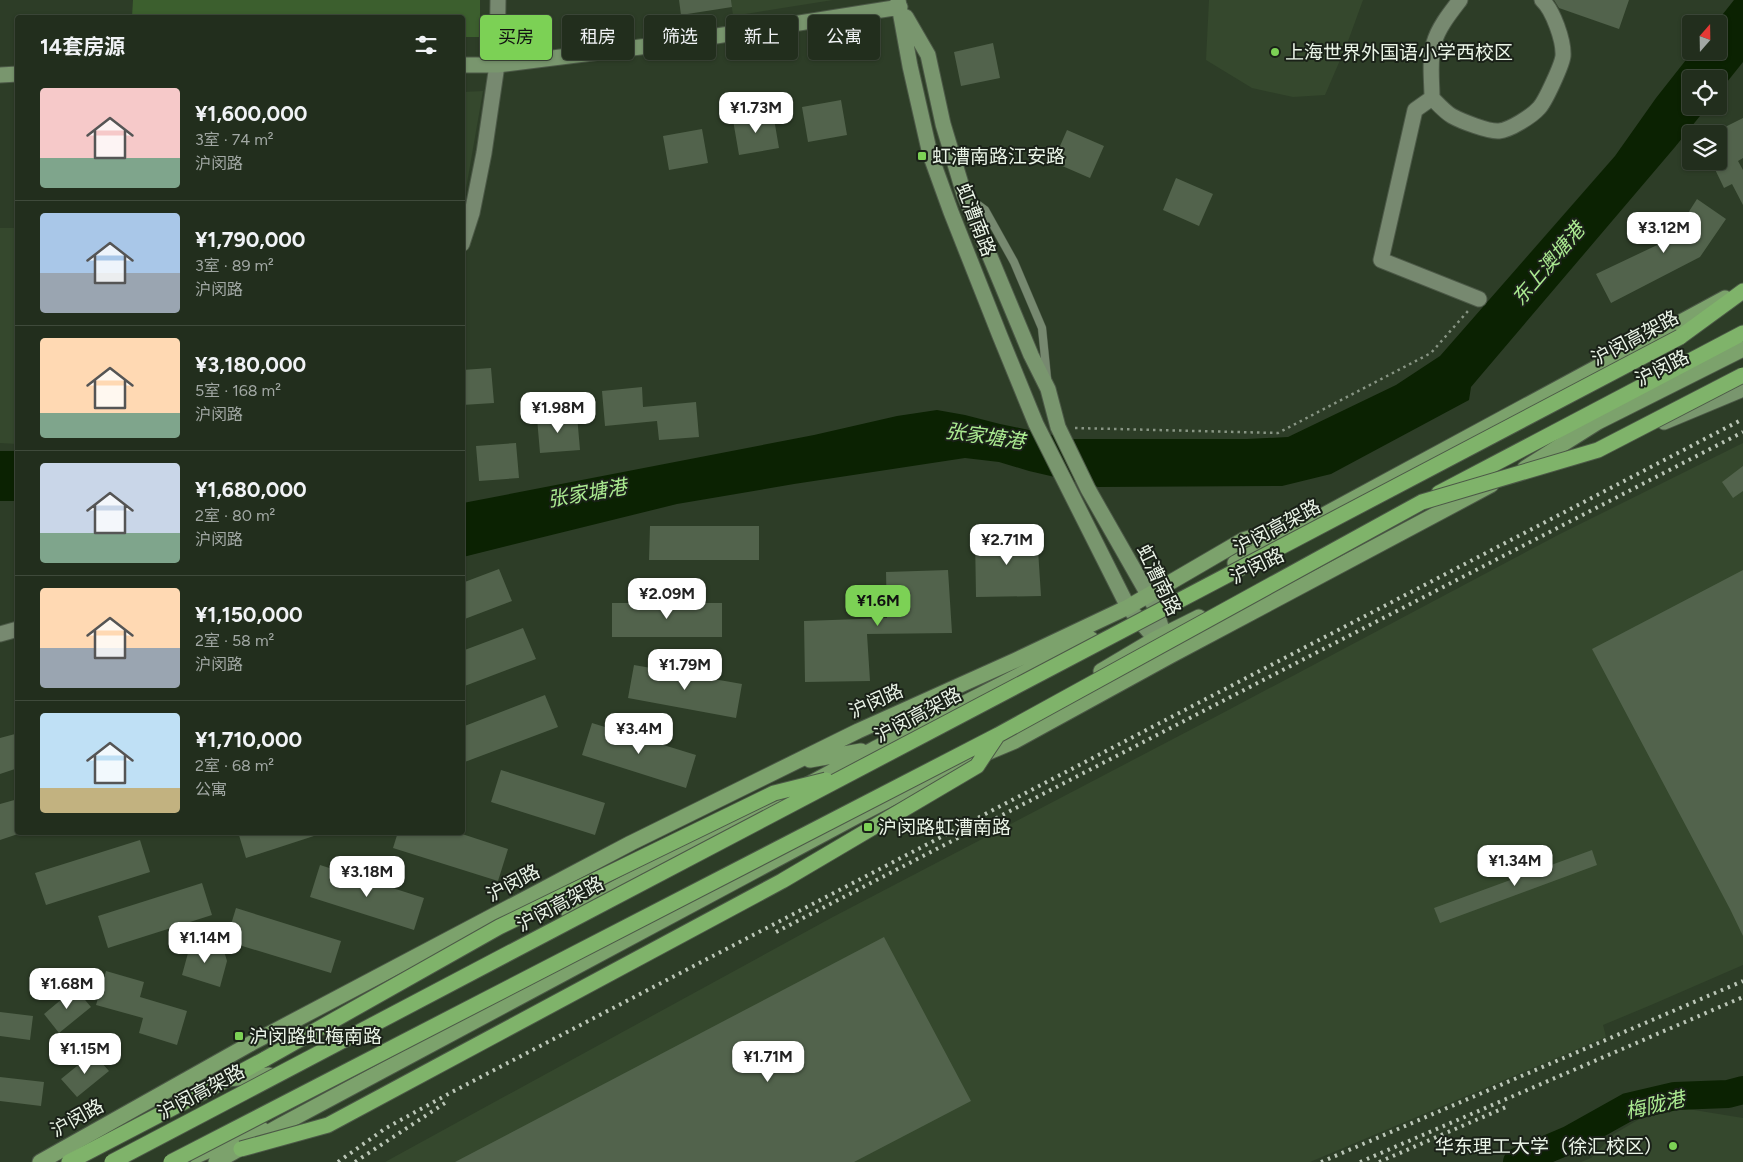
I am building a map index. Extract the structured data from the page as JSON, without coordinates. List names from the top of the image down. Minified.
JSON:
{"streets":{"highway":["沪闵高架路"],"main road":["虹漕南路","沪闵路"]},"crossings":[["虹漕南路","沪闵路"]],"water":["东上澳塘港","张家塘港","梅陇港"],"places":{"other":["上海世界外国语小学西校区","华东理工大学（徐汇校区）"],"transit":["虹漕南路江安路","沪闵路虹漕南路","沪闵路虹梅南路"]},"north":"top","page":{"chip":["买房","租房","筛选","新上","公寓"],"heading":"14套房源","list":[{"name":"¥1,600,000","note":"3室 · 74 m² · 沪闵路"},{"name":"¥1,790,000","note":"3室 · 89 m² · 沪闵路"},{"name":"¥3,180,000","note":"5室 · 168 m² · 沪闵路"},{"name":"¥1,680,000","note":"2室 · 80 m² · 沪闵路"},{"name":"¥1,150,000","note":"2室 · 58 m² · 沪闵路"},{"name":"¥1,710,000","note":"2室 · 68 m² · 公寓"}],"price":["¥1.73M","¥3.12M","¥1.98M","¥2.71M","¥2.09M","¥1.6M","¥1.79M","¥3.4M","¥1.34M","¥3.18M","¥1.14M","¥1.68M","¥1.15M","¥1.71M"]}}
